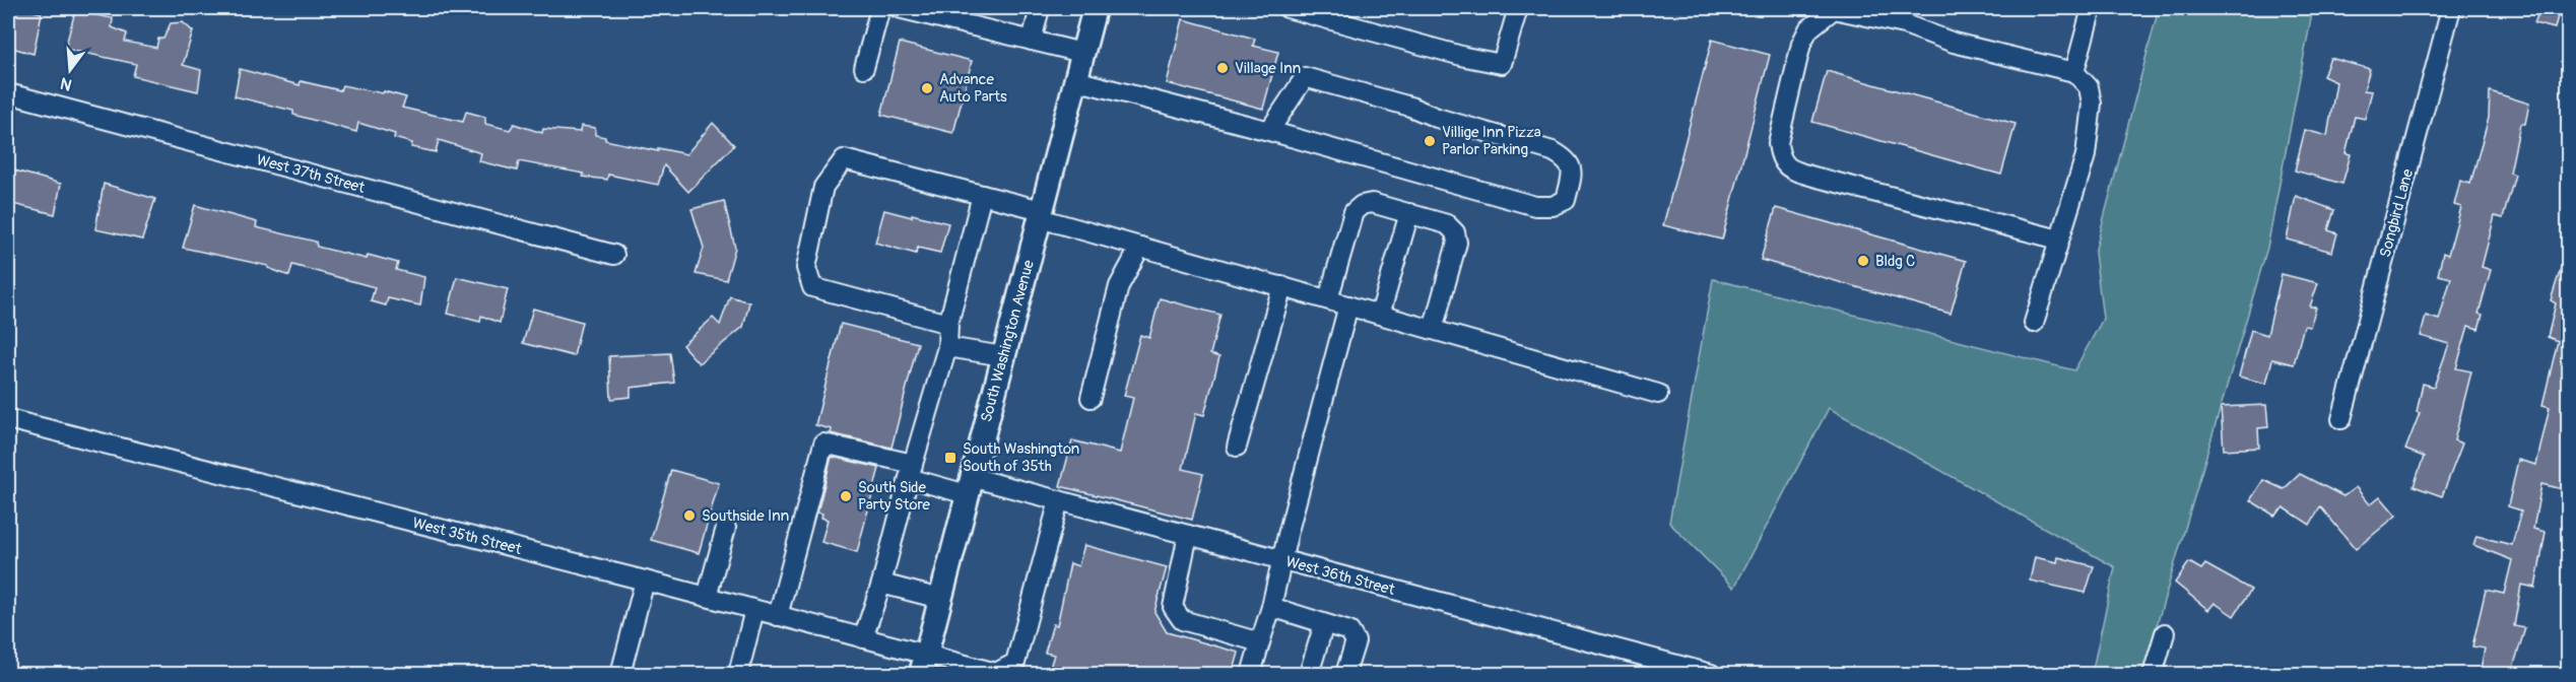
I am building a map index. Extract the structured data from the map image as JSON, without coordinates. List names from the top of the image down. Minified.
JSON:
{"streets":{"main road":["South Washington Avenue"],"street":["West 37th Street","Songbird Lane","West 35th Street","West 36th Street"]},"crossings":[["South Washington Avenue","West 35th Street"],["South Washington Avenue","West 36th Street"],["West 35th Street","West 36th Street"]],"places":{"other":["Village Inn","Advance Auto Parts","Villige Inn Pizza Parlor Parking","Bldg C","South Side Party Store","Southside Inn"],"transit":["South Washington South of 35th"]},"north":"bottom"}
